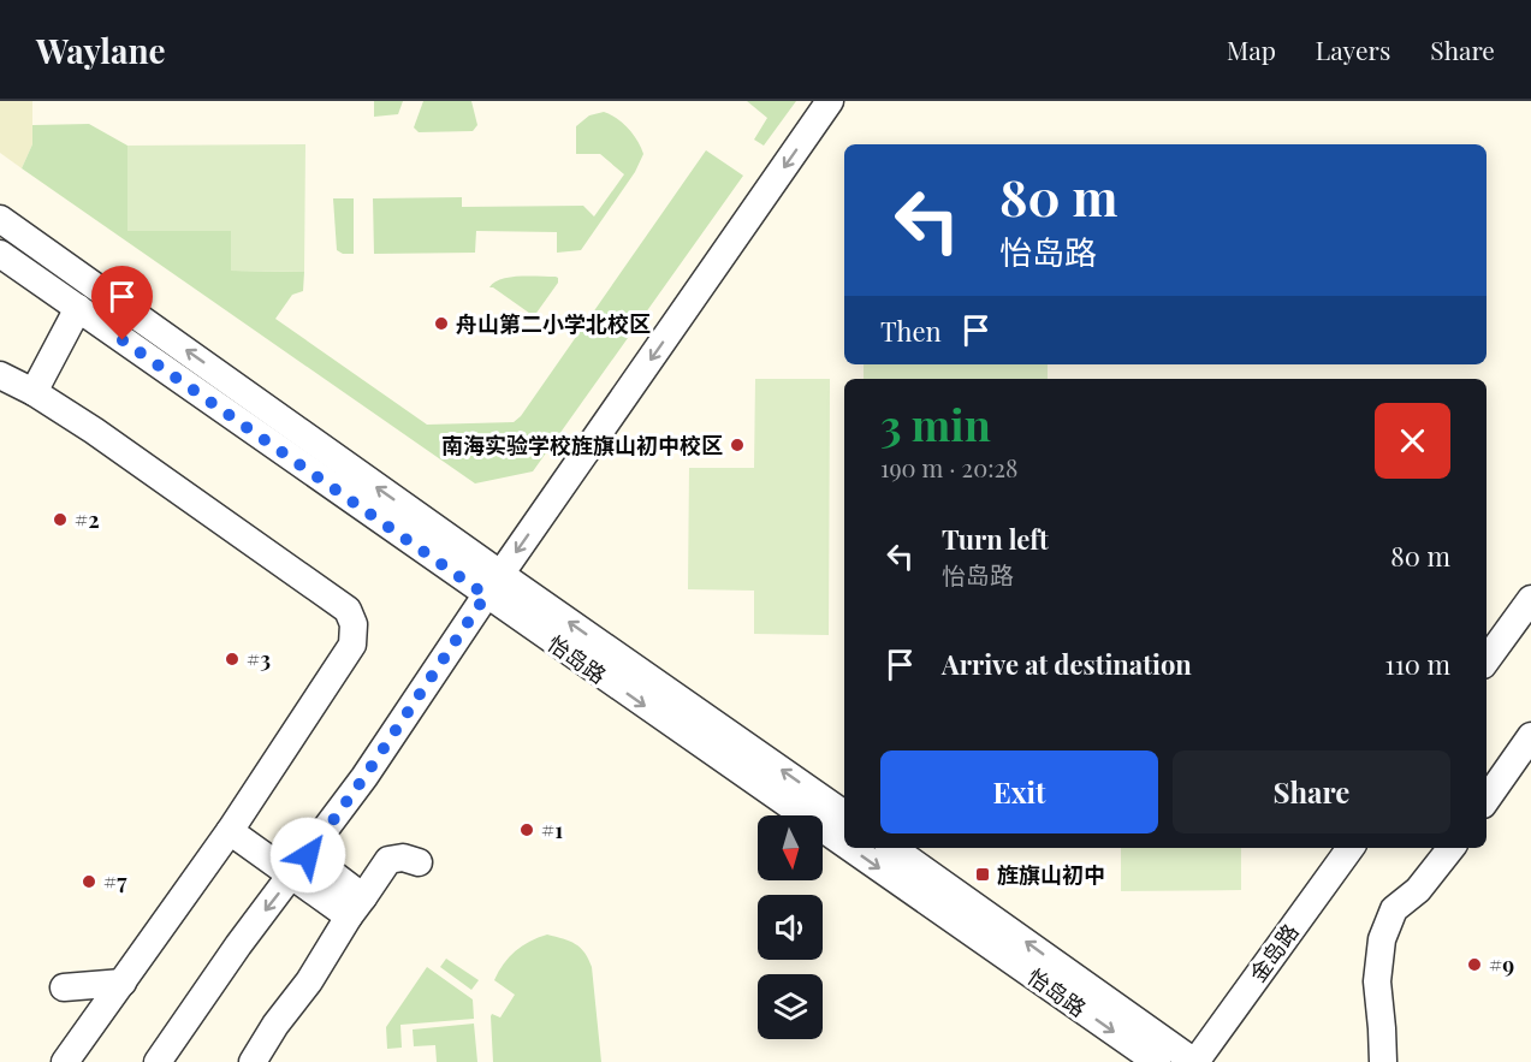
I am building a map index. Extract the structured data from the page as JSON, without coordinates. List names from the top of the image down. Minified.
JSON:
{"streets":{"street":["怡岛路","金岛路"]},"places":{"other":["舟山第二小学北校区","南海实验学校旌旗山初中校区","#2","#3","#1","#7","#9"],"transit":["旌旗山初中"]},"north":"bottom","page":{"header":"Waylane","nav":["Map","Layers","Share"],"turn":["80 m","怡岛路"],"then":"Then","heading":["3 min","190 m · 20:28"],"list":[{"name":"Turn left","note":"怡岛路","value":"80 m"},{"name":"Arrive at destination","value":"110 m"}],"buttons":["Exit","Share"]}}
